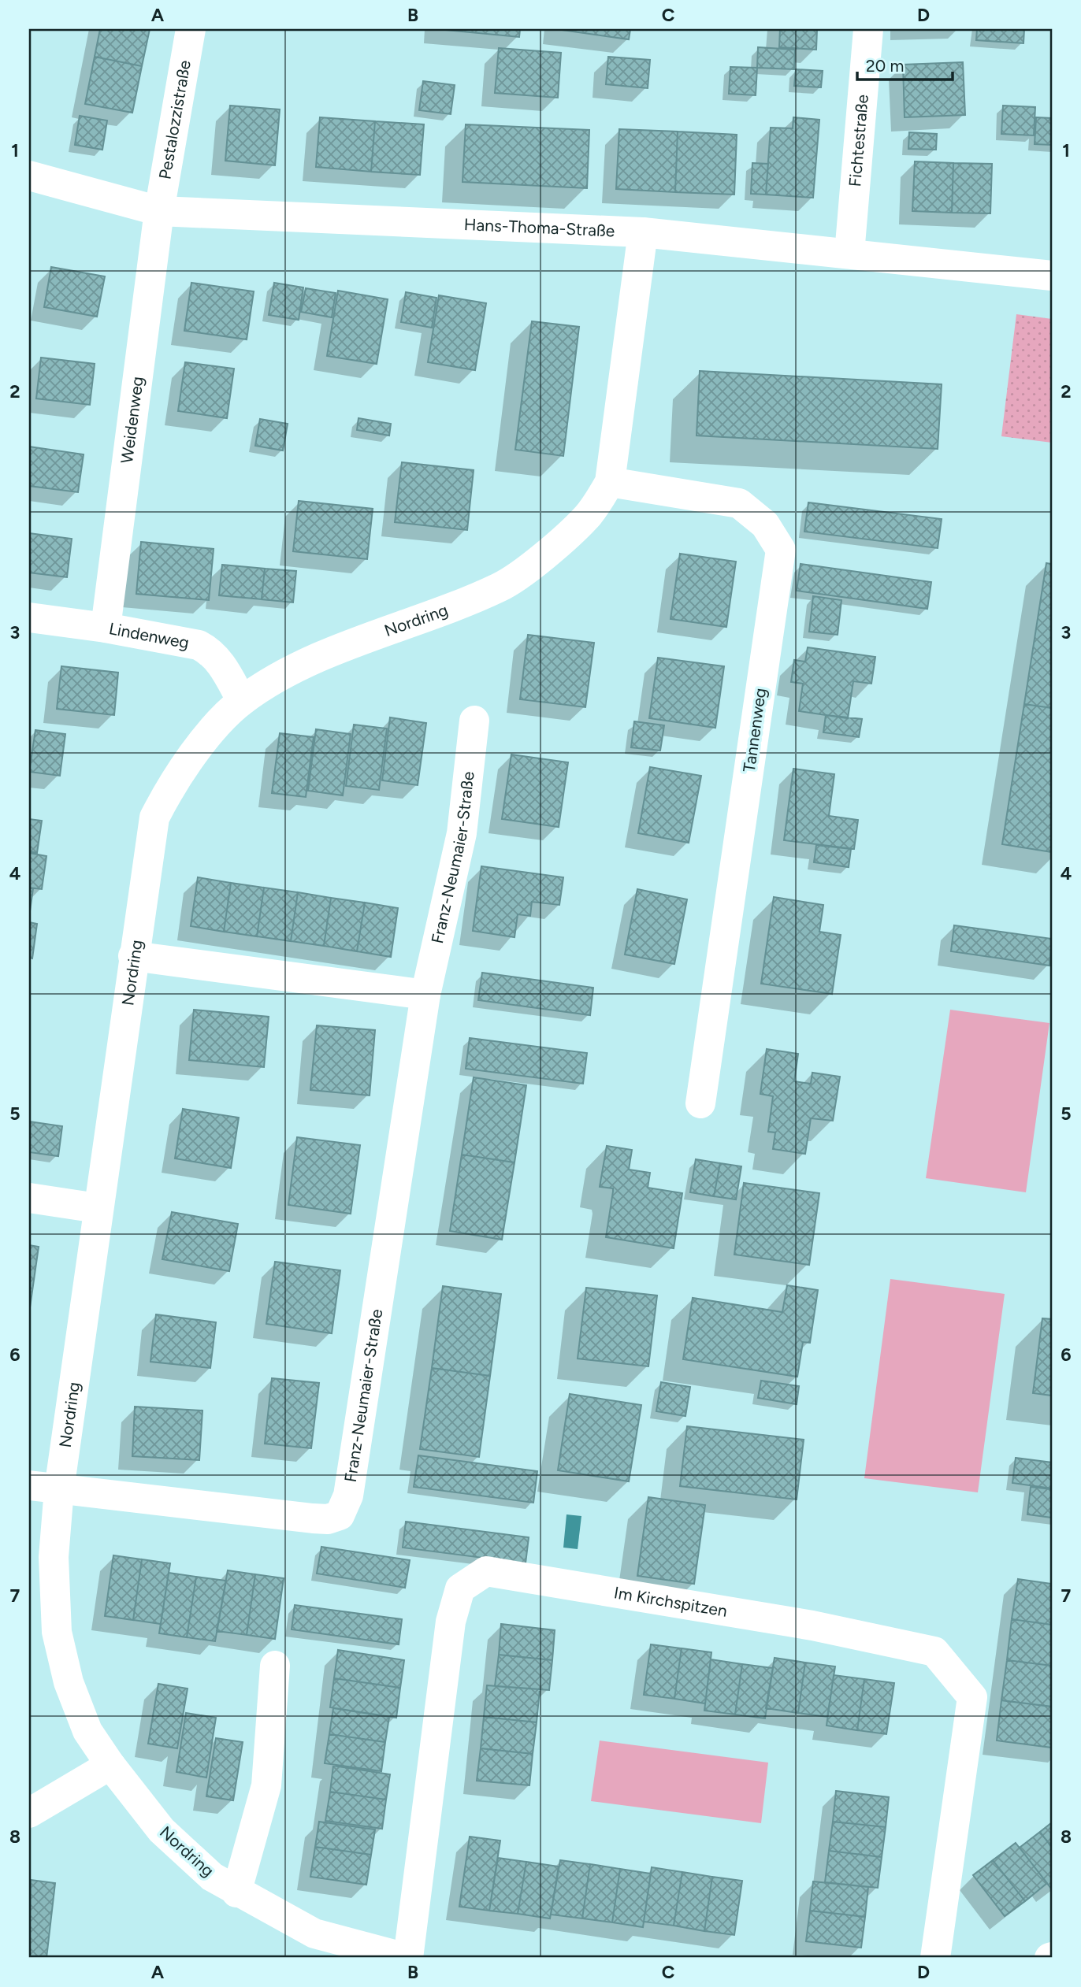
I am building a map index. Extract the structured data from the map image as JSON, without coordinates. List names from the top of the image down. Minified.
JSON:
{"streets":{"street":["Pestalozzistraße","Fichtestraße","Hans-Thoma-Straße","Weidenweg","Nordring","Lindenweg","Tannenweg","Franz-Neumaier-Straße","Im Kirchspitzen"]},"crossings":[["Pestalozzistraße","Hans-Thoma-Straße"],["Pestalozzistraße","Weidenweg"],["Fichtestraße","Hans-Thoma-Straße"],["Hans-Thoma-Straße","Weidenweg"],["Hans-Thoma-Straße","Nordring"],["Weidenweg","Lindenweg"],["Nordring","Lindenweg"],["Nordring","Tannenweg"],["Nordring","Franz-Neumaier-Straße"],["Nordring","Im Kirchspitzen"]],"scale_bar":"20 m","grid":{"columns":["A","B","C","D"],"rows":["1","2","3","4","5","6","7","8"]}}
